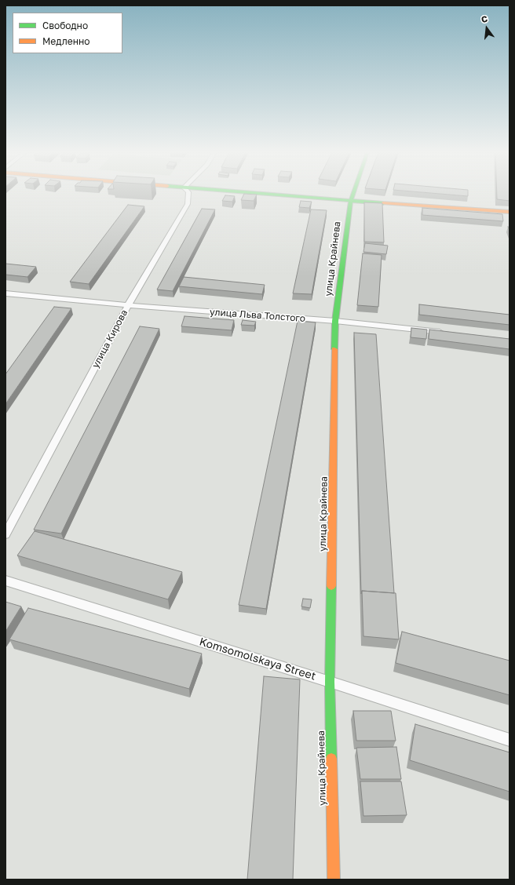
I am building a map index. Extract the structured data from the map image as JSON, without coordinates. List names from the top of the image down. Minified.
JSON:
{"streets":{"street":["улица Крайнева","улица Льва Толстого","улица Кирова","Komsomolskaya Street"]},"crossings":[["улица Крайнева","улица Льва Толстого"],["улица Крайнева","Komsomolskaya Street"],["улица Льва Толстого","улица Кирова"]],"legend":["Свободно","Медленно"],"north":"top"}
